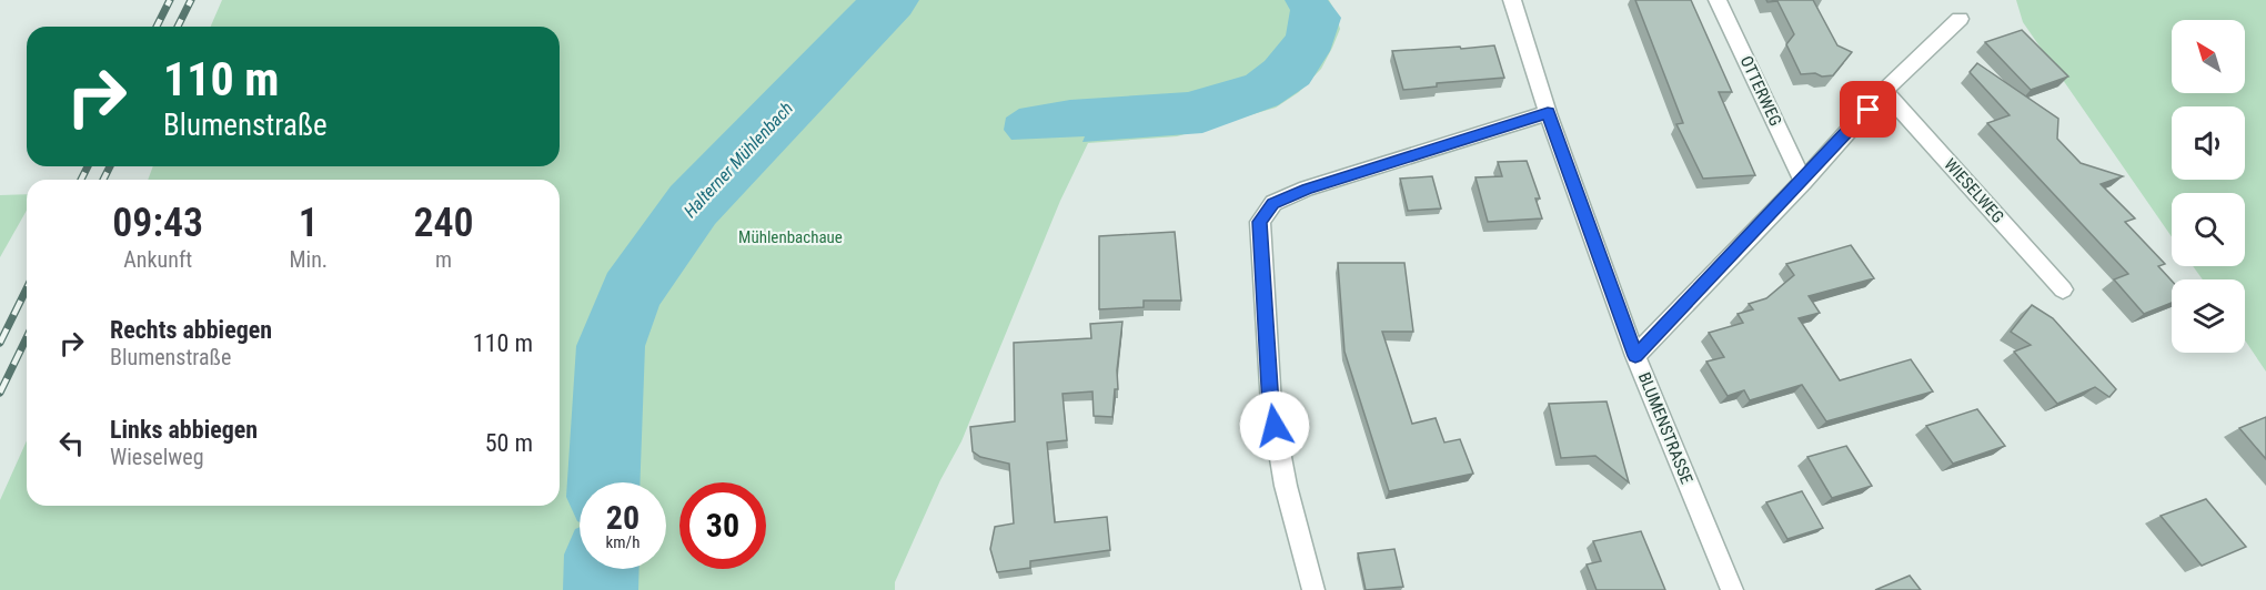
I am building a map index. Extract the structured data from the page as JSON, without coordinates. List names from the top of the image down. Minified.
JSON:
{"streets":{"street":["OTTERWEG","WIESELWEG","BLUMENSTRASSE"]},"water":["Halterner Mühlenbach"],"parks":["Mühlenbachaue"],"north":"top left","page":{"turn":["110 m","Blumenstraße"],"eta":["09:43","Ankunft","1","Min.","240","m"],"list":[{"name":"Rechts abbiegen","note":"Blumenstraße","value":"110 m"},{"name":"Links abbiegen","note":"Wieselweg","value":"50 m"}],"speed":"20 km/h","limit":"30"}}
